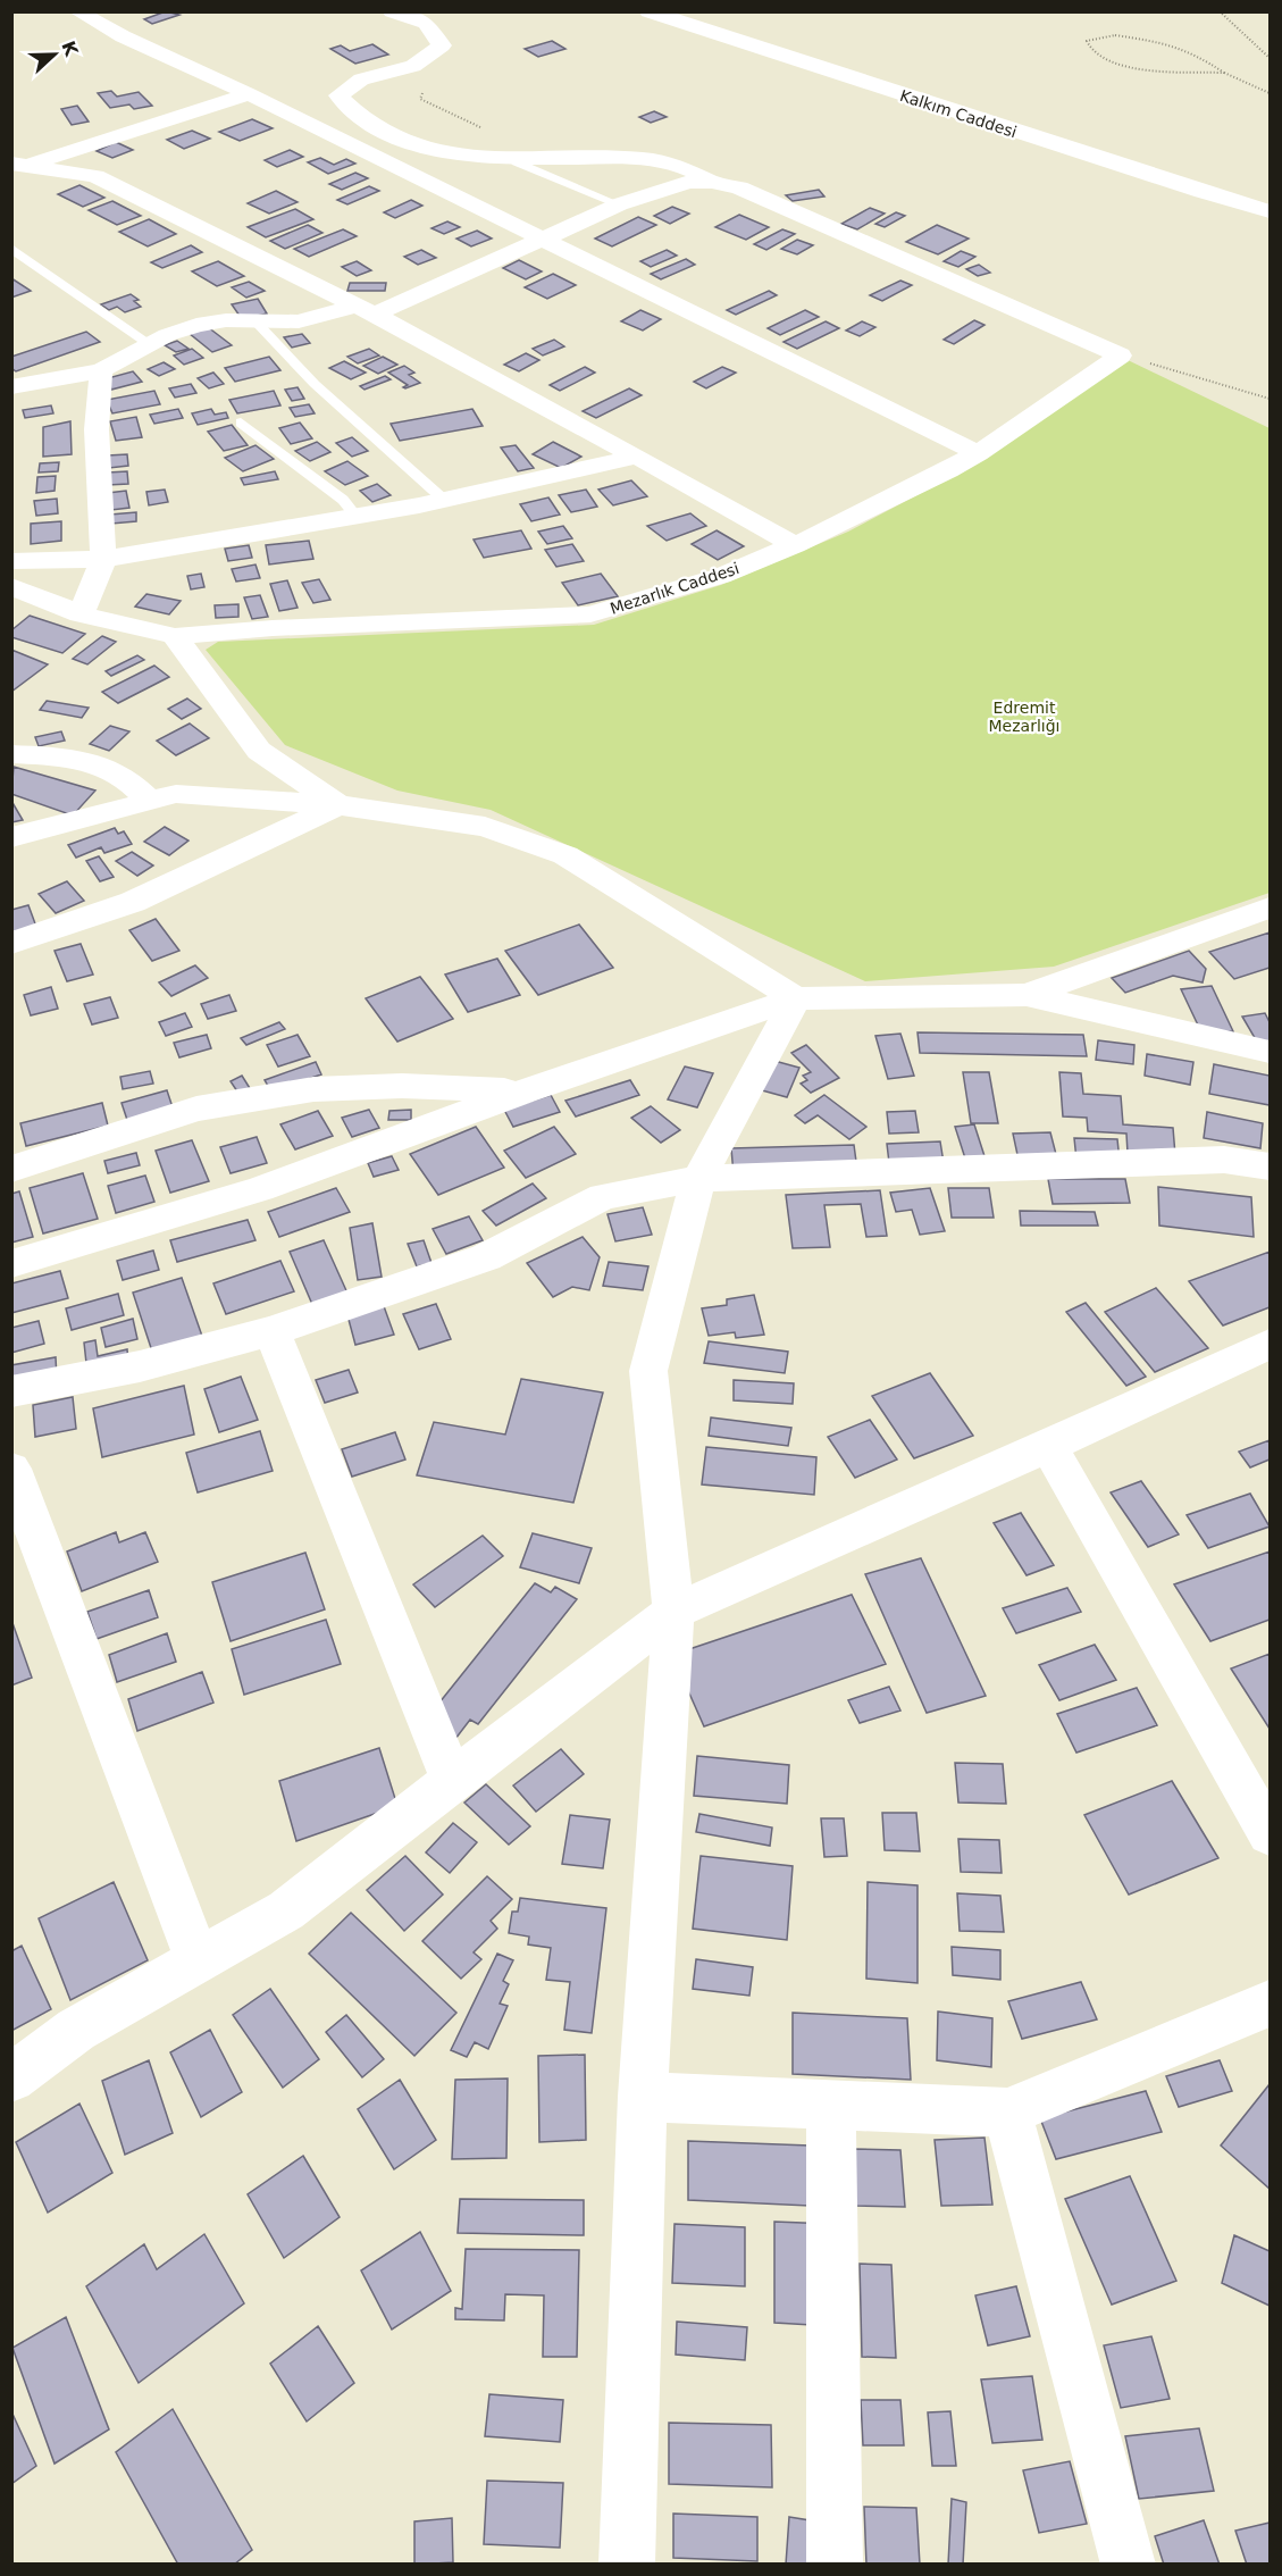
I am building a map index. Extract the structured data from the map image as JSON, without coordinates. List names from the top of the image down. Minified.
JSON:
{"streets":{"street":["Kalkım Caddesi","Mezarlık Caddesi"]},"parks":["Edremit Mezarlığı"],"north":"right"}
